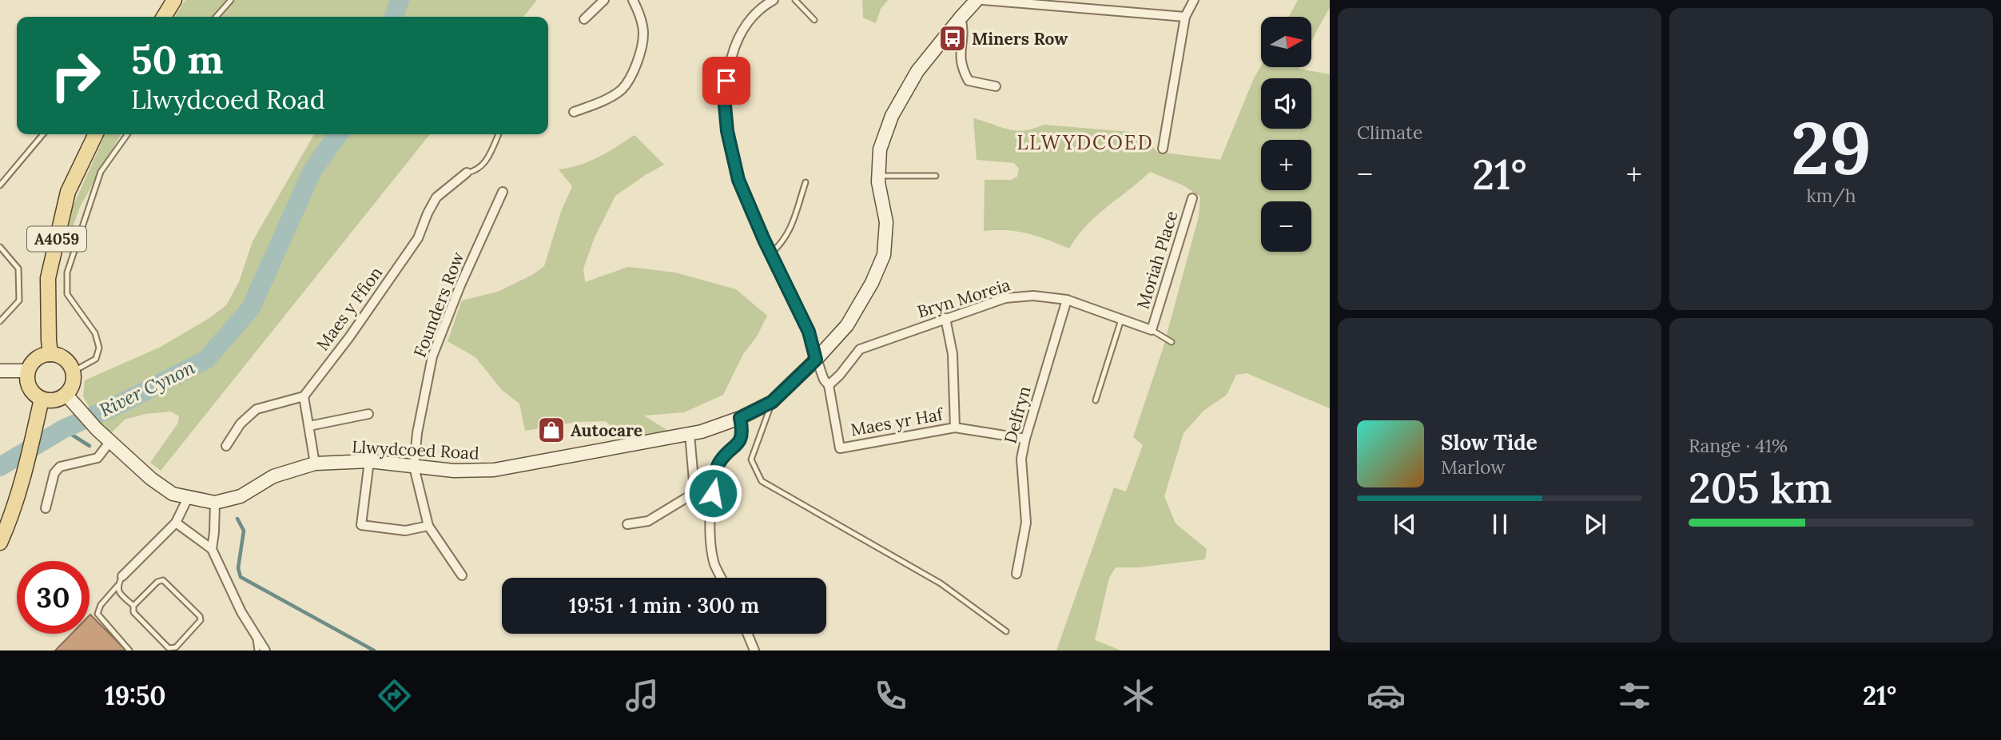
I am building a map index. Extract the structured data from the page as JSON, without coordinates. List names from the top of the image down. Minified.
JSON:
{"streets":{"main road":["A4059","Llwydcoed Road"],"street":["Moriah Place","Bryn Moreia","Founders Row","Maes y Ffion","Delfryn","Maes yr Haf"]},"crossings":[["A4059","Llwydcoed Road"],["Moriah Place","Bryn Moreia"],["Bryn Moreia","Delfryn"],["Bryn Moreia","Maes yr Haf"],["Founders Row","Llwydcoed Road"],["Delfryn","Maes yr Haf"]],"districts":["LLWYDCOED"],"water":["River Cynon"],"places":{"bus stop":["Miners Row"],"shop":["Autocare"]},"north":"right","page":{"tile":["Climate",["29","km/h"],["Range · 41%","205 km"]],"map_buttons":["+","−"],"turn":["50 m","Llwydcoed Road"],"heat":["−","21°","+"],"song":["Slow Tide","Marlow"],"limit":"30","trip":"19:51 · 1 min · 300 m","tabs":["19:50","21°"]}}
